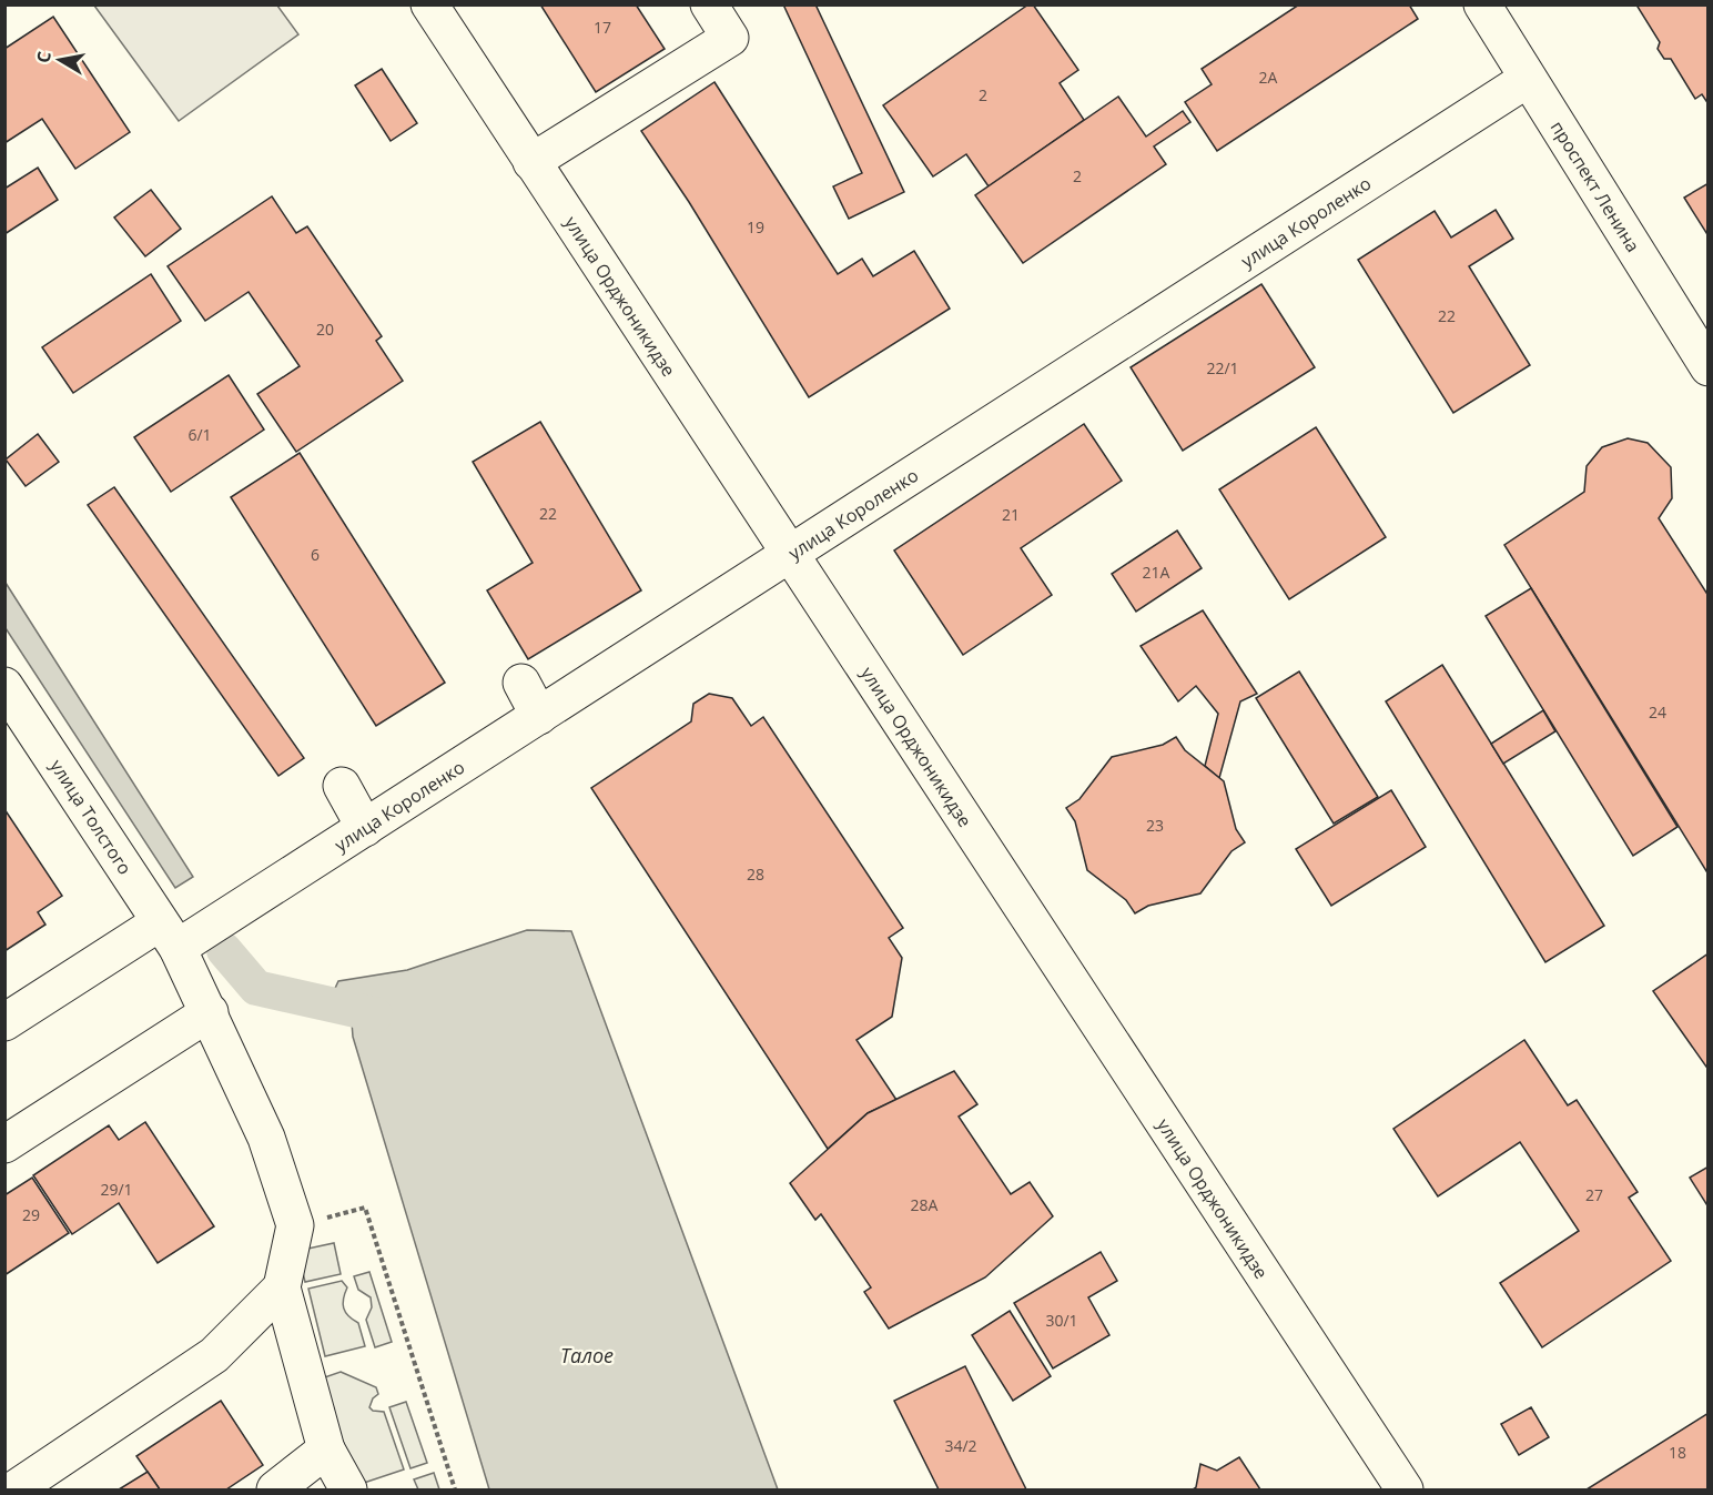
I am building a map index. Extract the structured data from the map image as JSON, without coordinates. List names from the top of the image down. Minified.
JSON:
{"streets":{"street":["проспект Ленина","улица Короленко","улица Орджоникидзе","улица Толстого"]},"crossings":[["проспект Ленина","улица Короленко"],["улица Короленко","улица Орджоникидзе"],["улица Короленко","улица Толстого"]],"water":["Талое"],"house_numbers":["17","2А","2","2","19","22","20","22/1","6/1","22","21","6","21А","24","23","28","29/1","27","28А","29","30/1","34/2","18"],"north":"left"}
